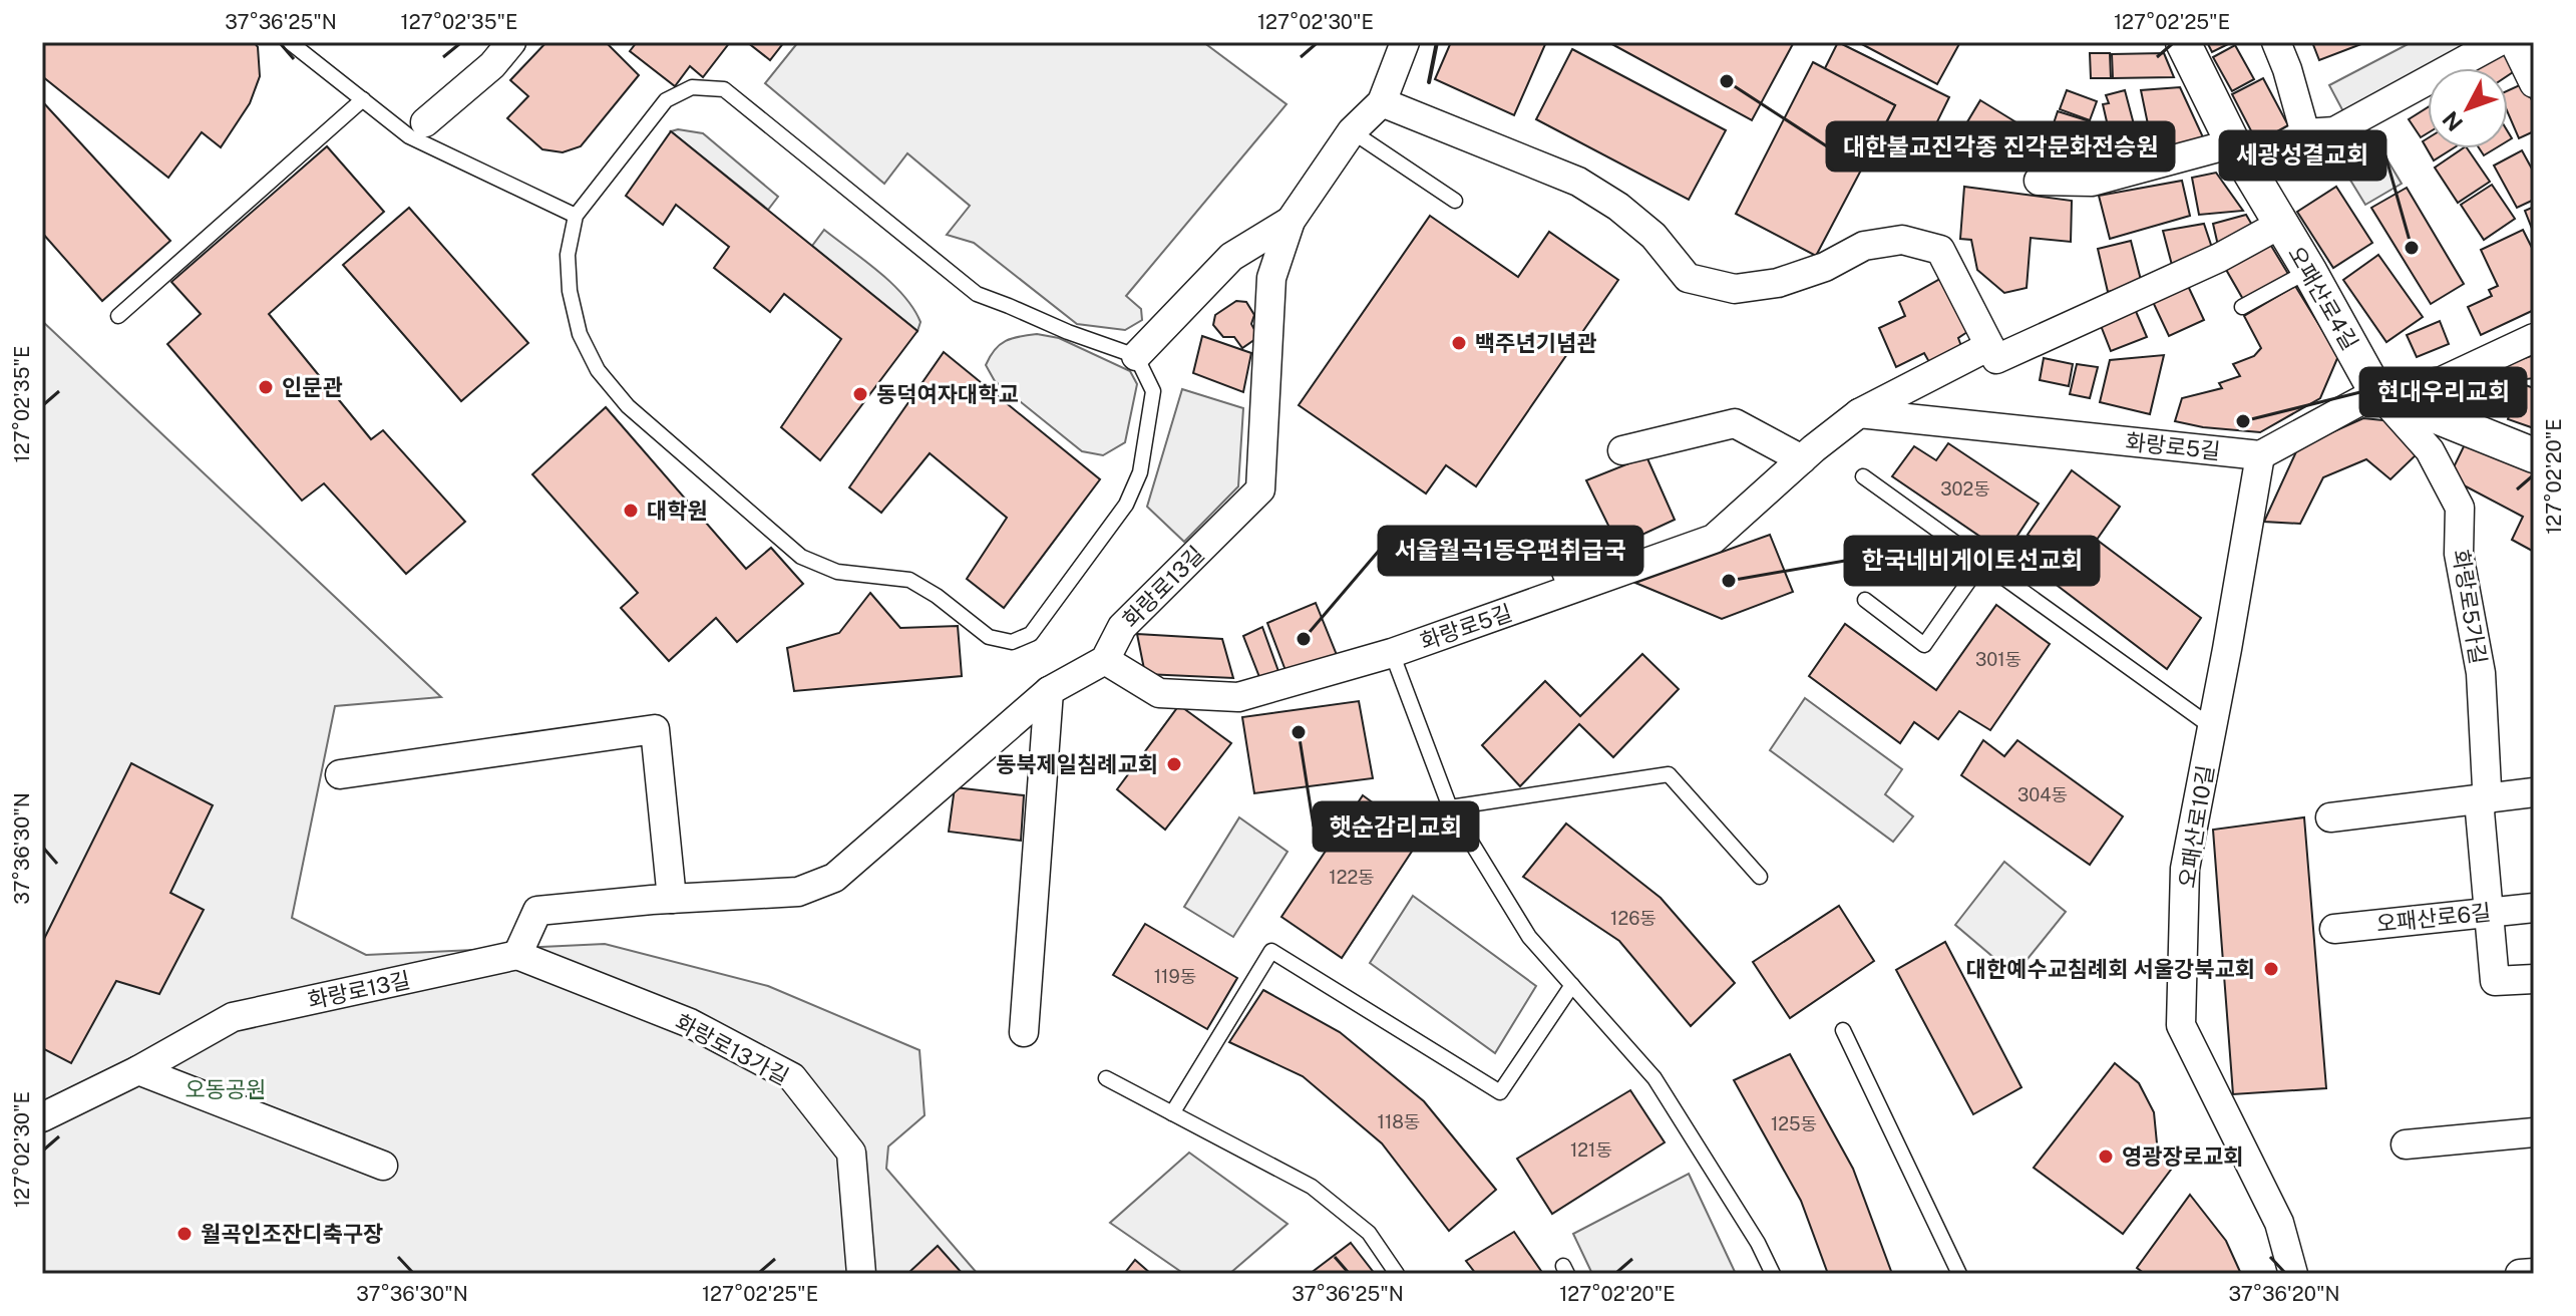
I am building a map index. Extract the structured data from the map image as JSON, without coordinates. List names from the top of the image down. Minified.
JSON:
{"streets":{"street":["오패산로4길","화랑로5길","화랑로13길","화랑로5가길","오패산로10길","오패산로6길","화랑로13가길"]},"crossings":[["오패산로4길","화랑로5가길"],["화랑로5길","화랑로13길"],["화랑로5길","오패산로10길"],["화랑로13길","화랑로13가길"],["화랑로5가길","오패산로6길"]],"parks":["오동공원"],"places":["대한불교진각종 진각문화전승원","세광성결교회","백주년기념관","인문관","동덕여자대학교","현대우리교회","대학원","한국네비게이토선교회","서울월곡1동우편취급국","햇순감리교회","동북제일침례교회","대한예수교침례회 서울강북교회","영광장로교회","월곡인조잔디축구장"],"house_numbers":["302동","301동","304동","122동","126동","119동","118동","125동","121동"],"north":"bottom left","coordinates":["37°36'25\"N","127°02'35\"E","127°02'30\"E","127°02'25\"E","127°02'20\"E","37°36'30\"N","37°36'20\"N"]}
